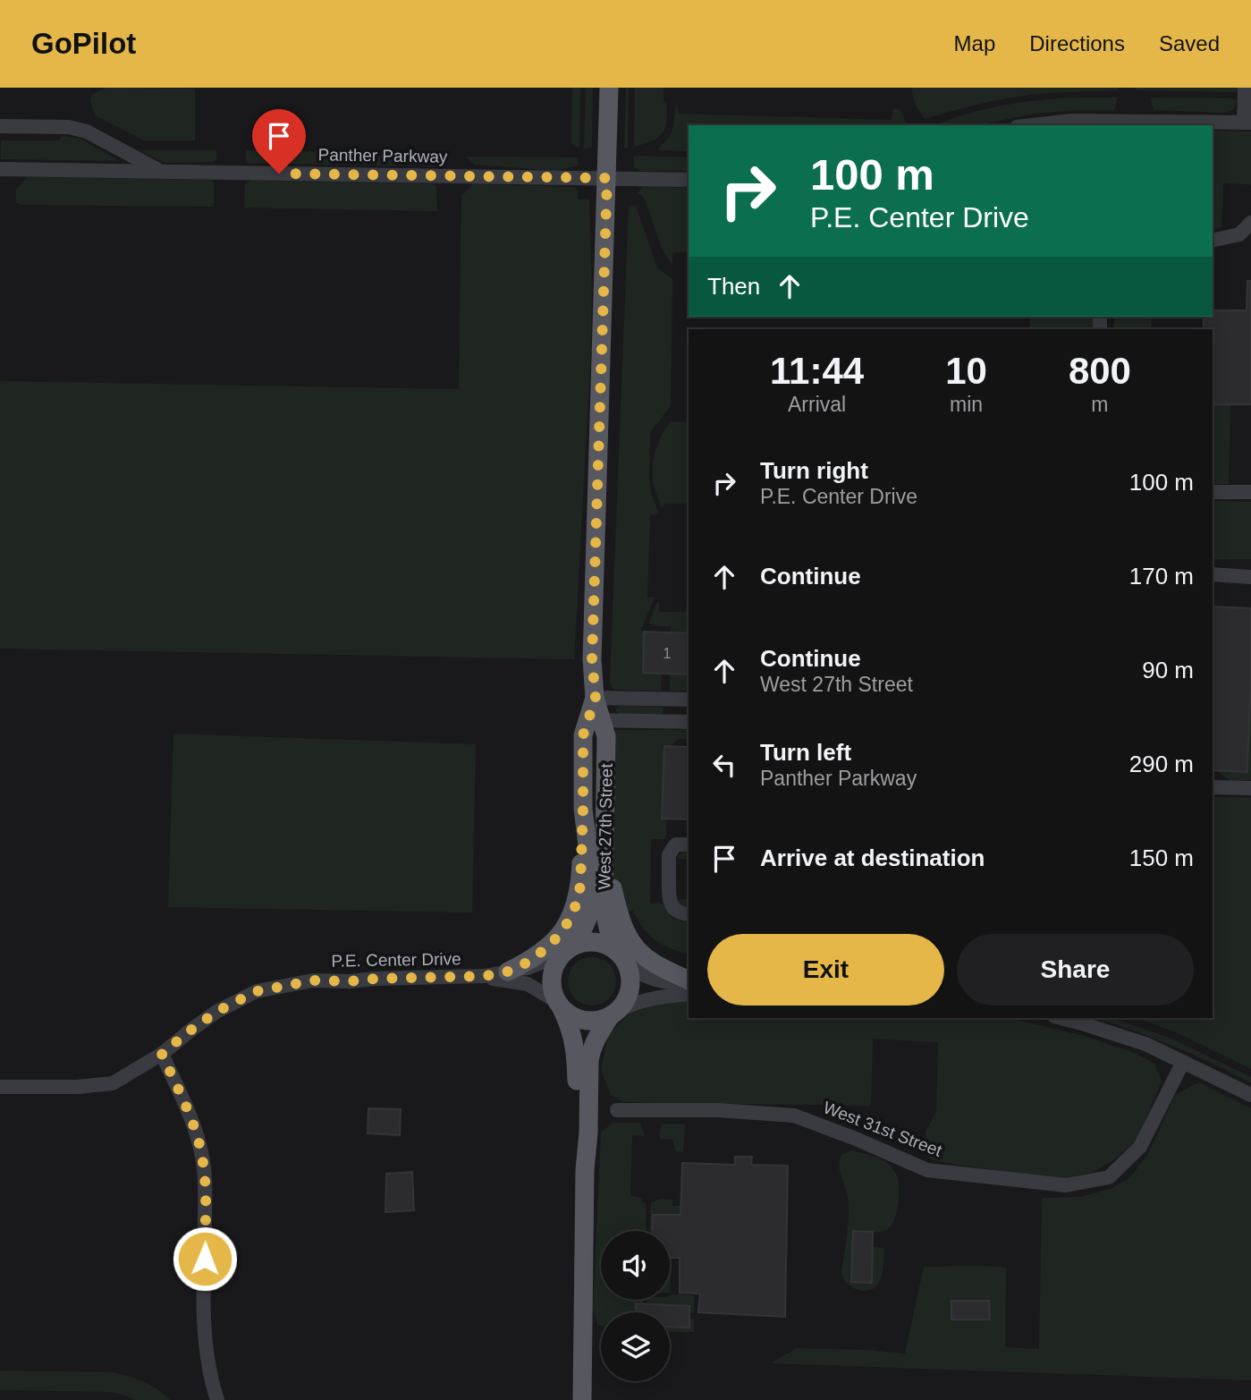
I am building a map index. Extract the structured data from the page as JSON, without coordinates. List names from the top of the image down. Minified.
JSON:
{"streets":{"main road":["West 27th Street"],"street":["Panther Parkway","P.E. Center Drive","West 31st Street"]},"crossings":[["Panther Parkway","West 27th Street"],["West 27th Street","P.E. Center Drive"]],"house_numbers":["1"],"page":{"header":"GoPilot","nav":["Map","Directions","Saved"],"turn":["100 m","P.E. Center Drive"],"then":"Then","eta":["11:44","Arrival","10","min","800","m"],"list":[{"name":"Turn right","note":"P.E. Center Drive","value":"100 m"},{"name":"Continue","value":"170 m"},{"name":"Continue","note":"West 27th Street","value":"90 m"},{"name":"Turn left","note":"Panther Parkway","value":"290 m"},{"name":"Arrive at destination","value":"150 m"}],"buttons":["Exit","Share"]}}
